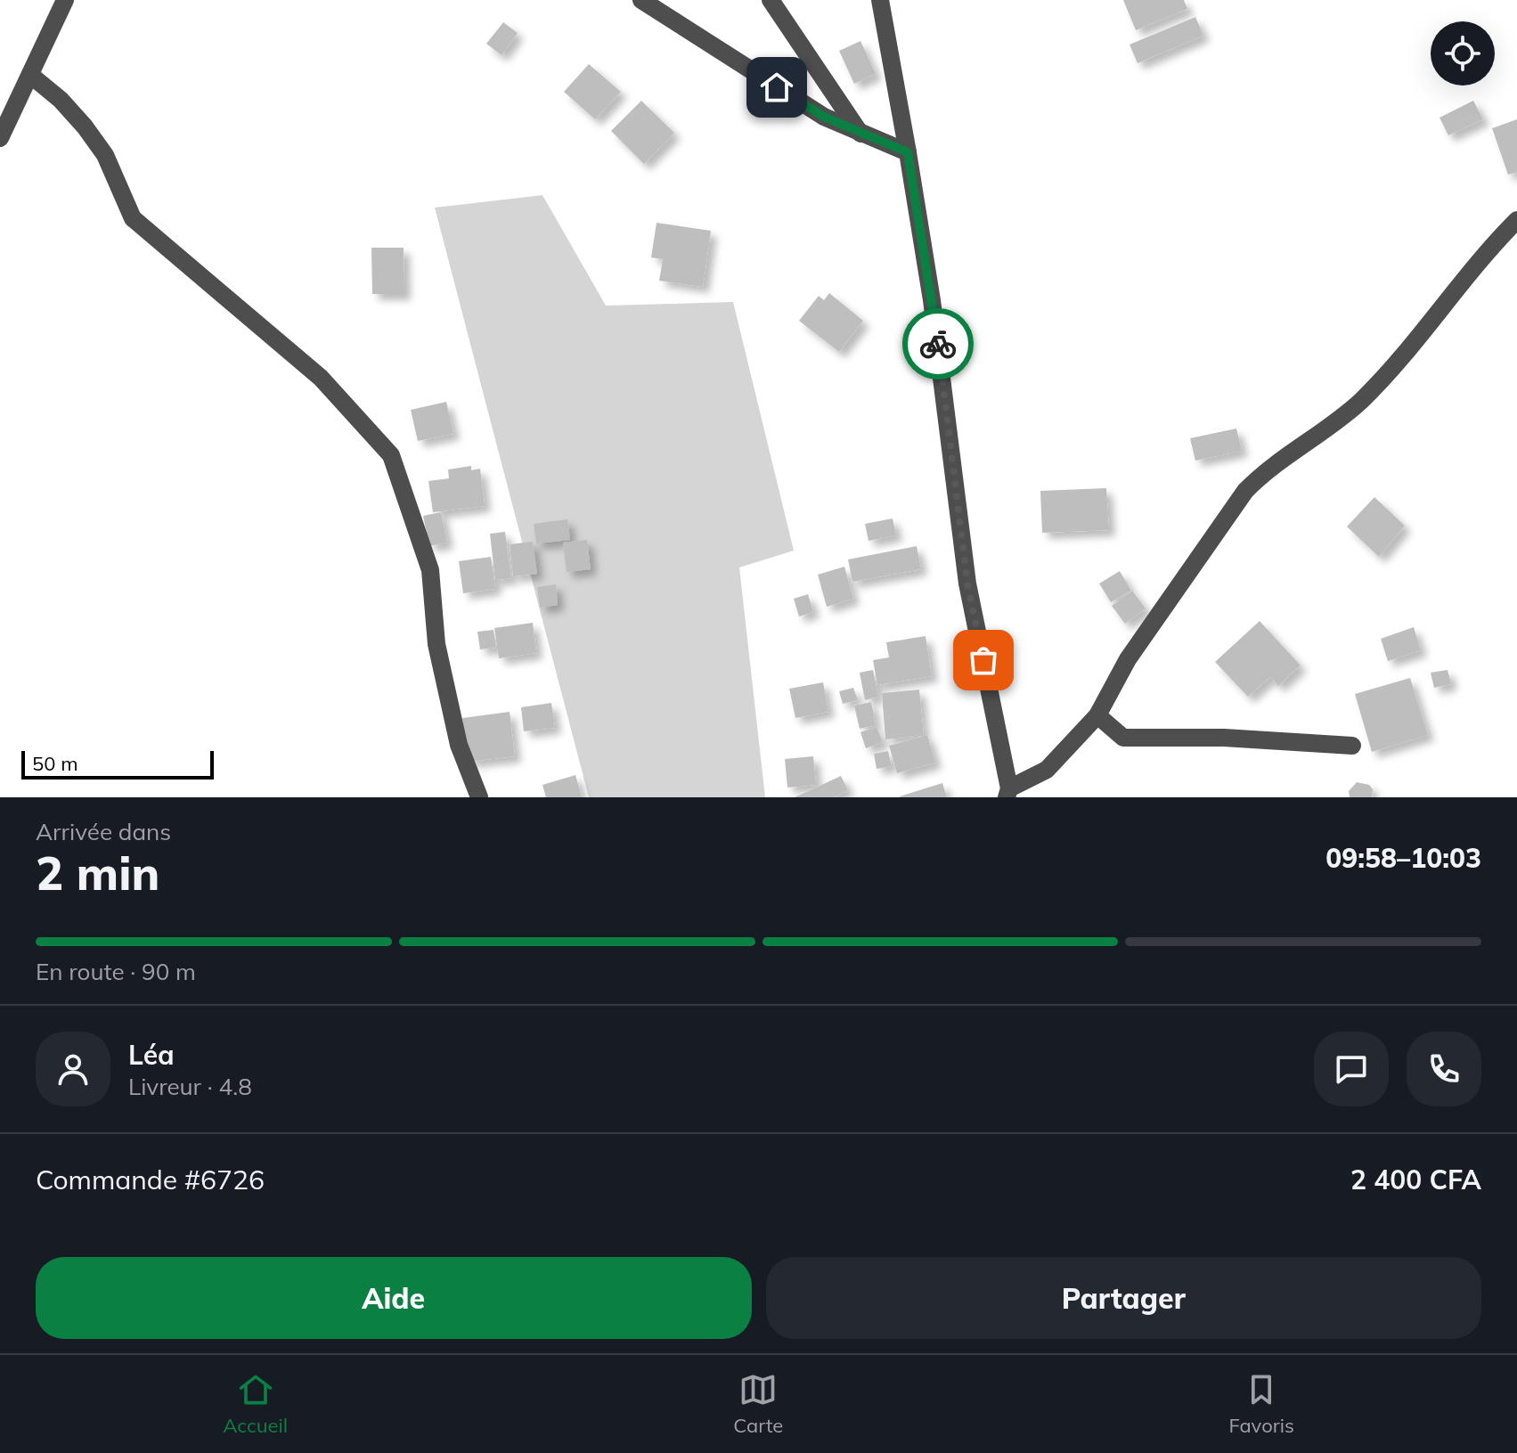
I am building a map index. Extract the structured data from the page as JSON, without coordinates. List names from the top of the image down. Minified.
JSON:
{"scale_bar":"50 m","page":{"scale":"50 m","heading":["2 min","Arrivée dans","09:58–10:03"],"panel":["Léa","Livreur · 4.8","Commande #6726","2 400 CFA"],"bar":"En route · 90 m","buttons":["Aide","Partager"],"tabs":["Accueil","Carte","Favoris"]}}
